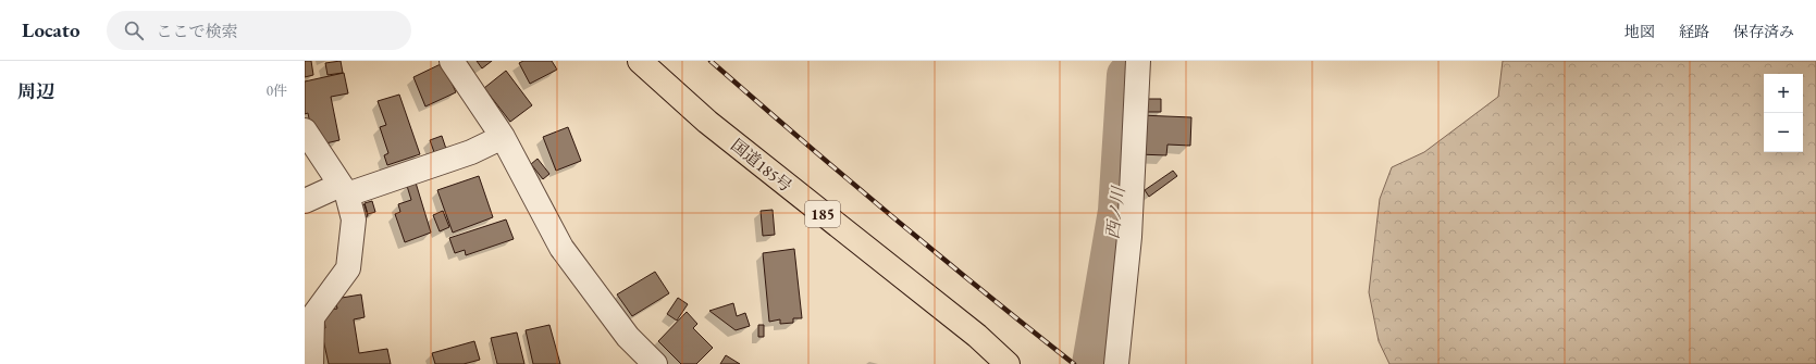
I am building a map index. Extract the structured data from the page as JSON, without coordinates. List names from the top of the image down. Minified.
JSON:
{"streets":{"highway":["国道185号","185"]},"water":["西ノ川"],"page":{"header":"Locato","search":"ここで検索","nav":["地図","経路","保存済み"],"heading":["周辺","0件"],"map_buttons":["+","−"]}}
